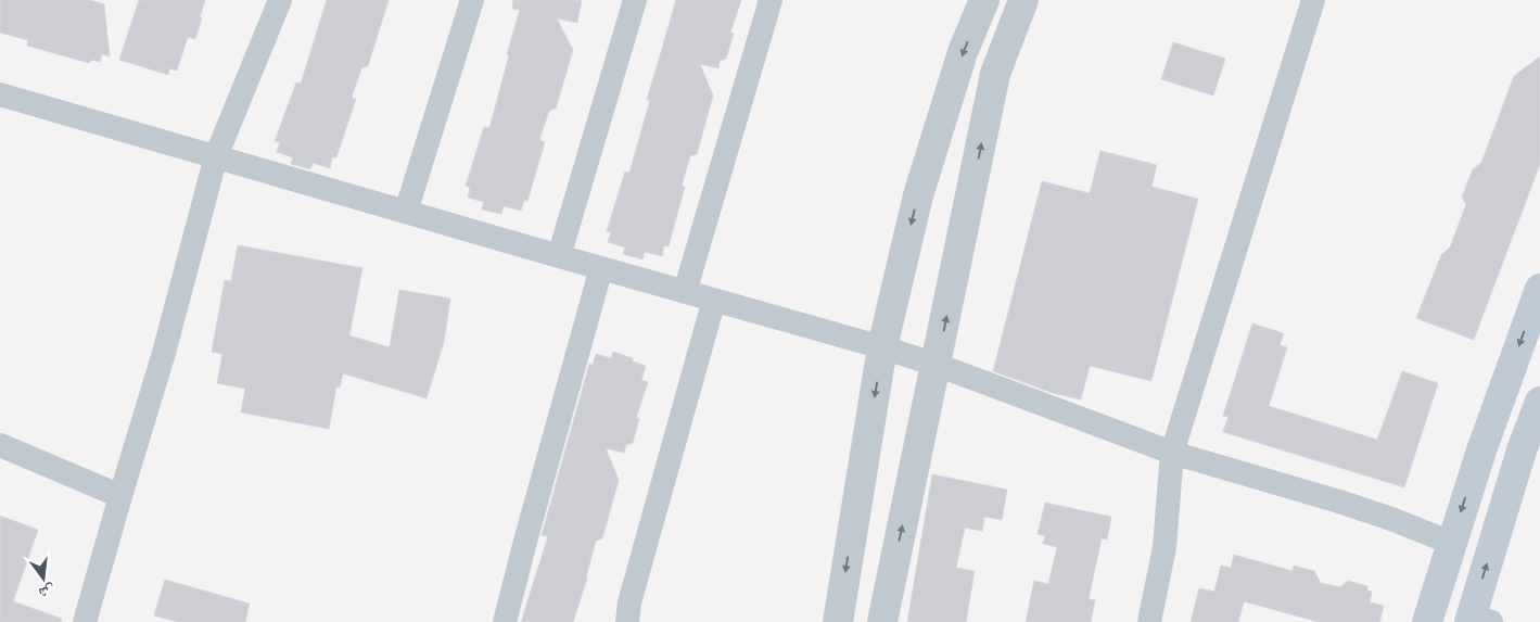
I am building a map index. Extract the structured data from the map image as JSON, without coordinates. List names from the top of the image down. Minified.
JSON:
{"north":"bottom"}
